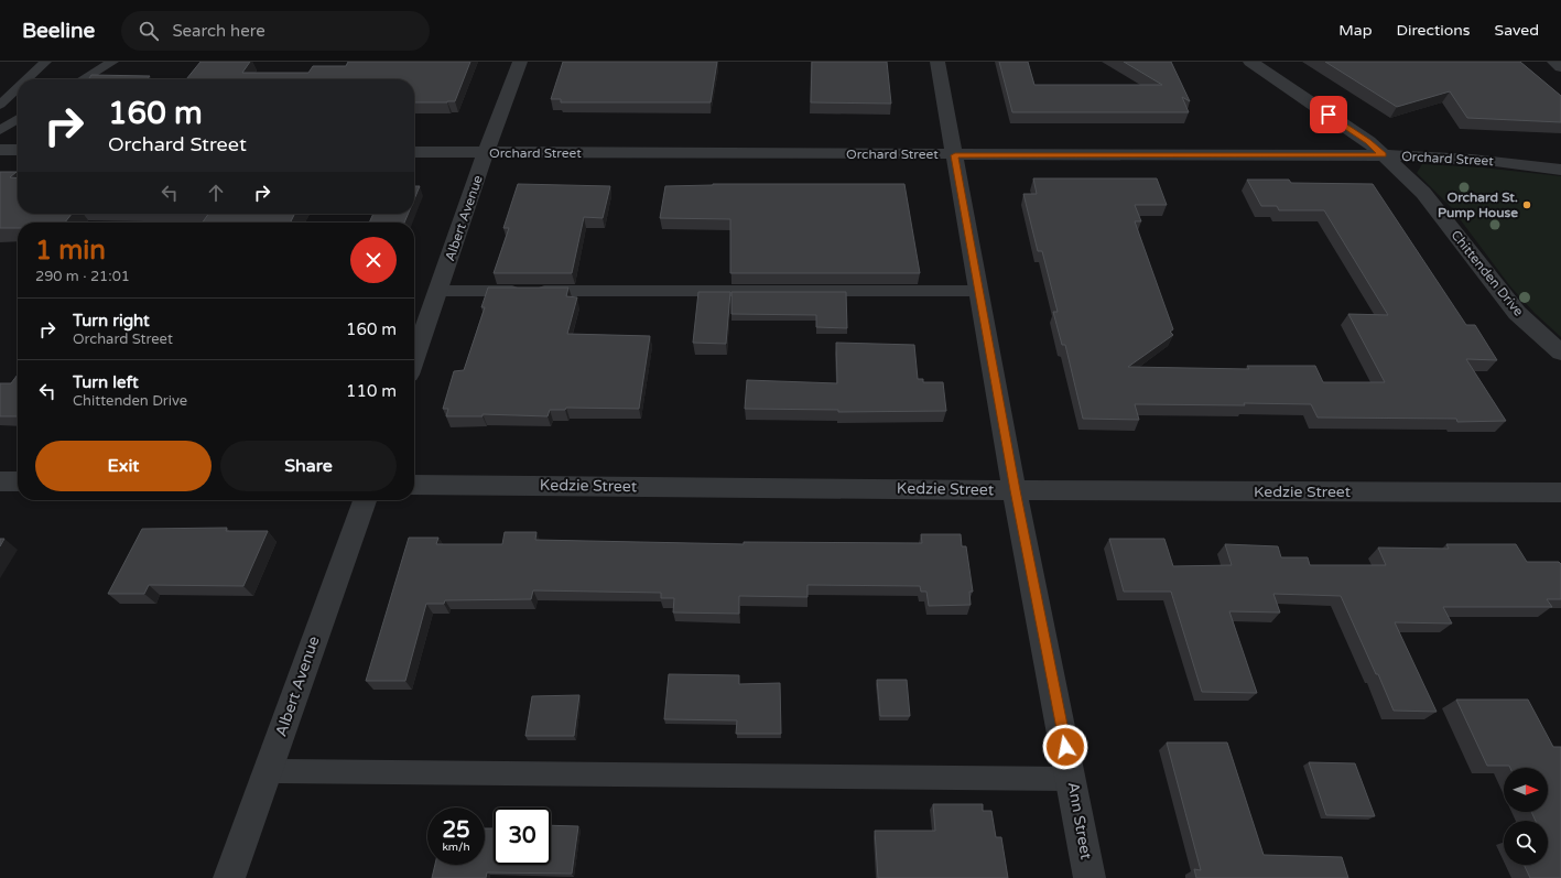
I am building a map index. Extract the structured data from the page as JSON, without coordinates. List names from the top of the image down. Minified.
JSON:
{"streets":{"street":["Orchard Street","Albert Avenue","Chittenden Drive","Kedzie Street","Ann Street"]},"crossings":[["Orchard Street","Albert Avenue"],["Orchard Street","Chittenden Drive"],["Orchard Street","Ann Street"],["Kedzie Street","Ann Street"]],"places":["Orchard St. Pump House"],"north":"right","page":{"header":"Beeline","search":"Search here","nav":["Map","Directions","Saved"],"turn":["160 m","Orchard Street"],"heading":["1 min","290 m · 21:01"],"list":[{"name":"Turn right","note":"Orchard Street","value":"160 m"},{"name":"Turn left","note":"Chittenden Drive","value":"110 m"}],"buttons":["Exit","Share"],"speed":"25 km/h","limit":"30"}}
